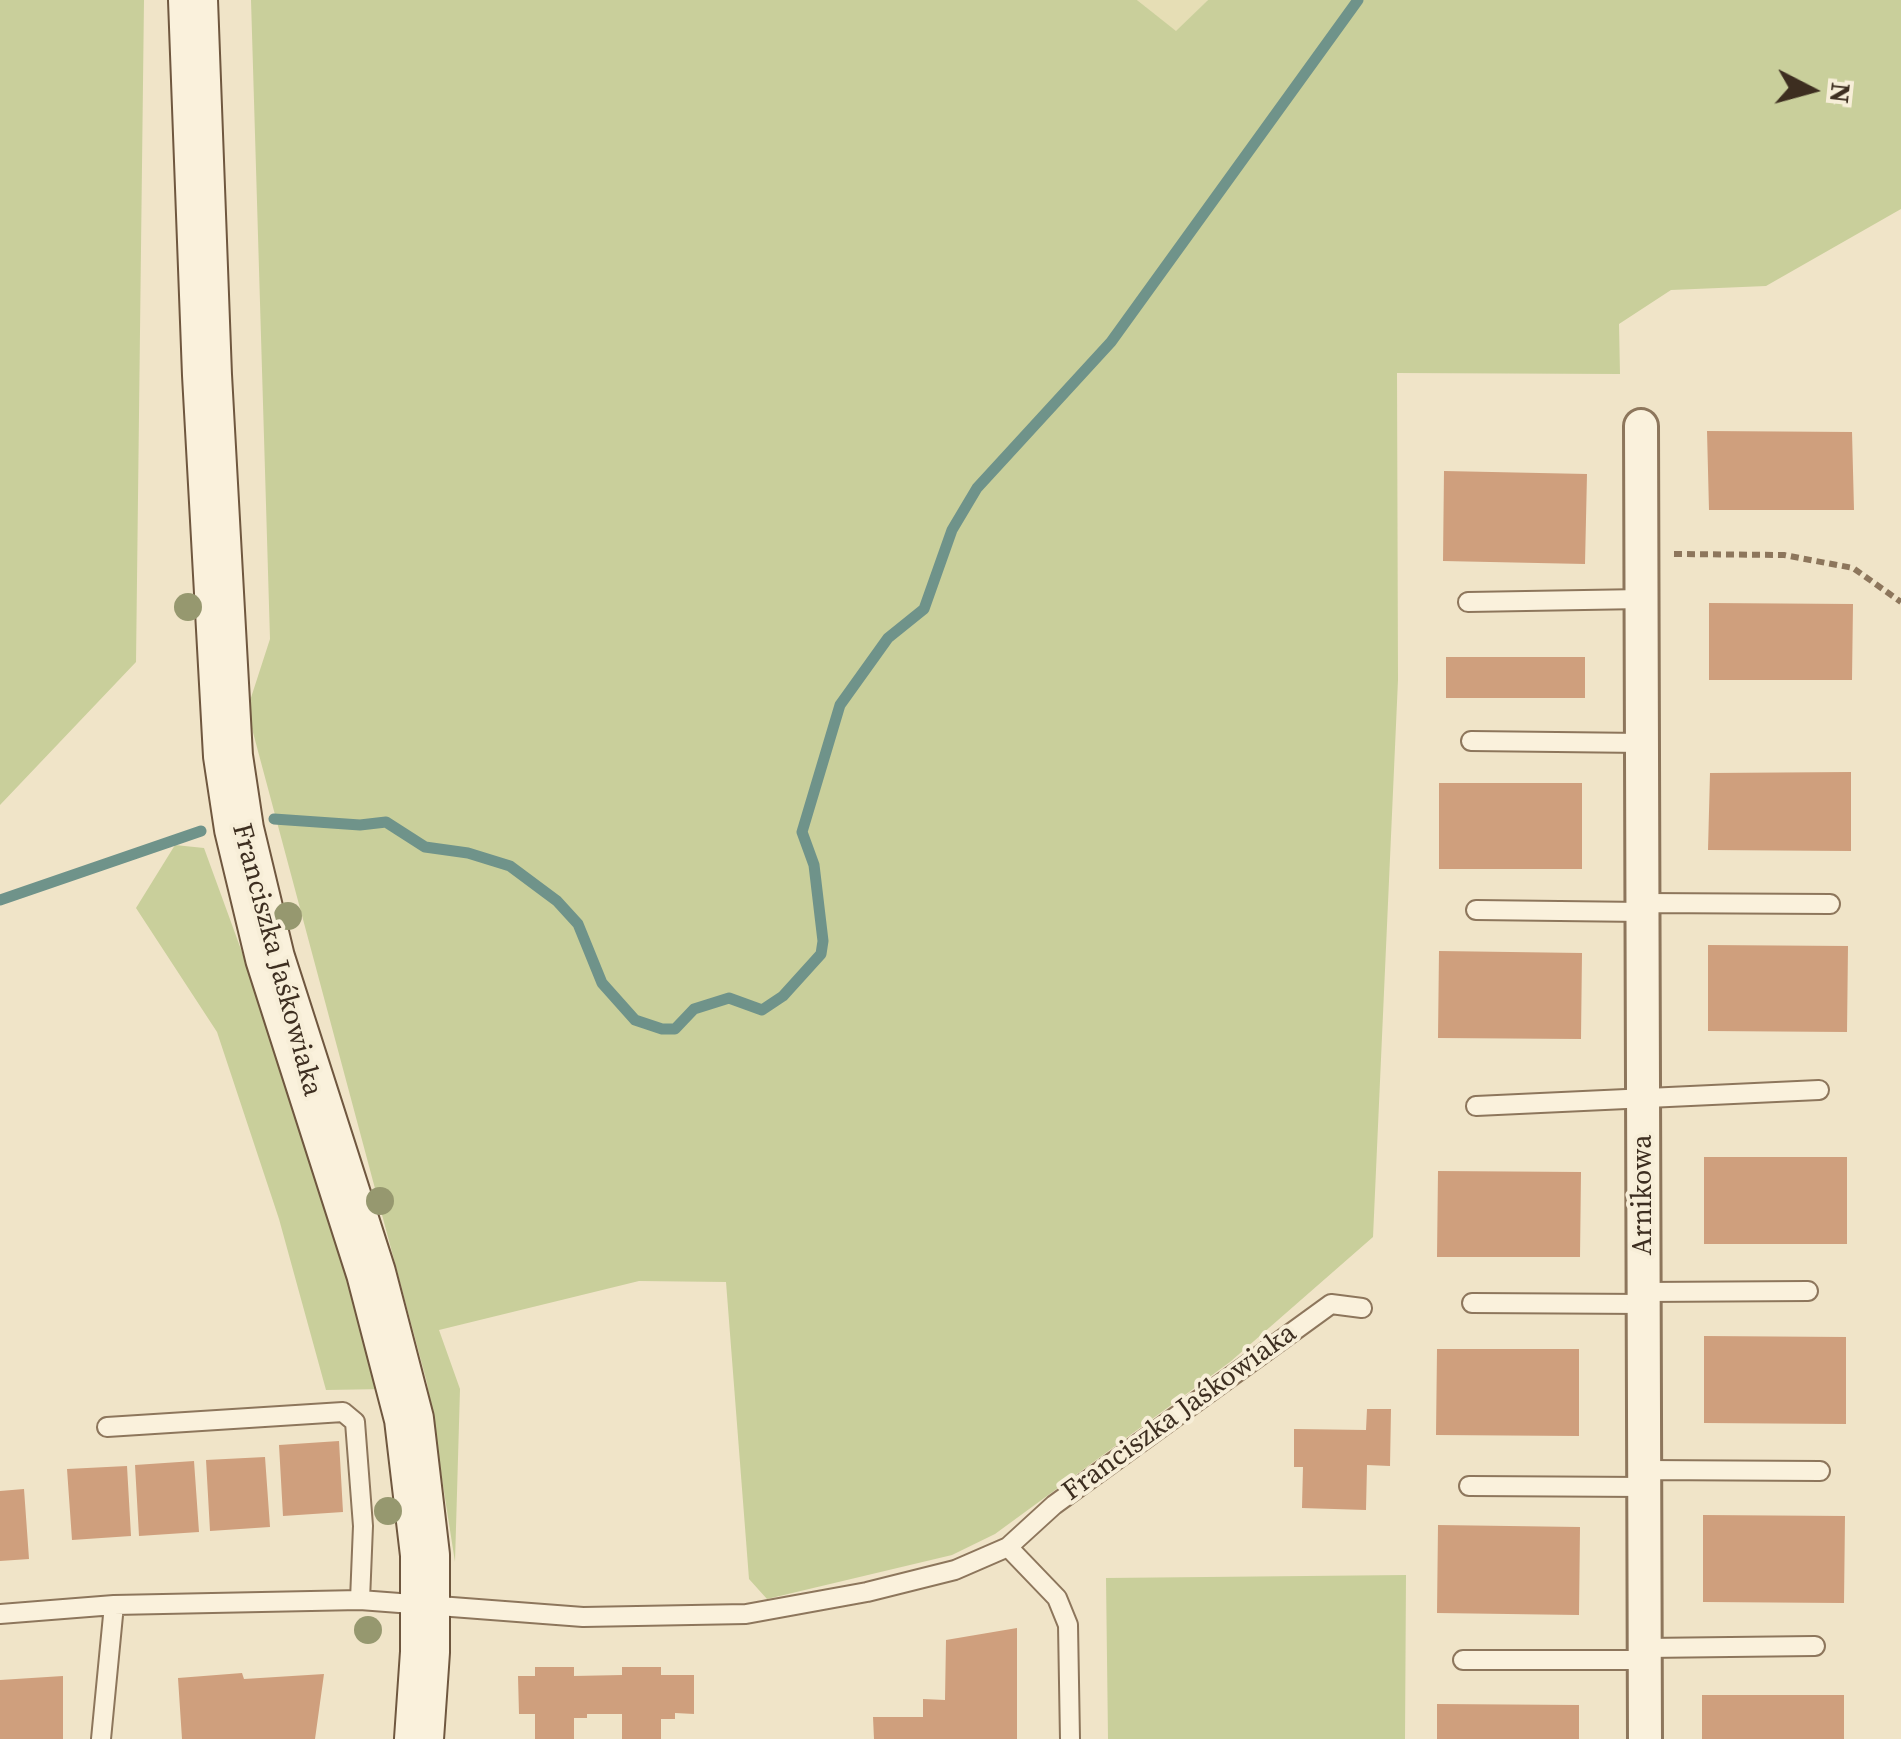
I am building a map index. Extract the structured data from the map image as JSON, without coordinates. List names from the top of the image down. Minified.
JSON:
{"streets":{"street":["Franciszka Jaśkowiaka","Arnikowa"]},"north":"right"}
